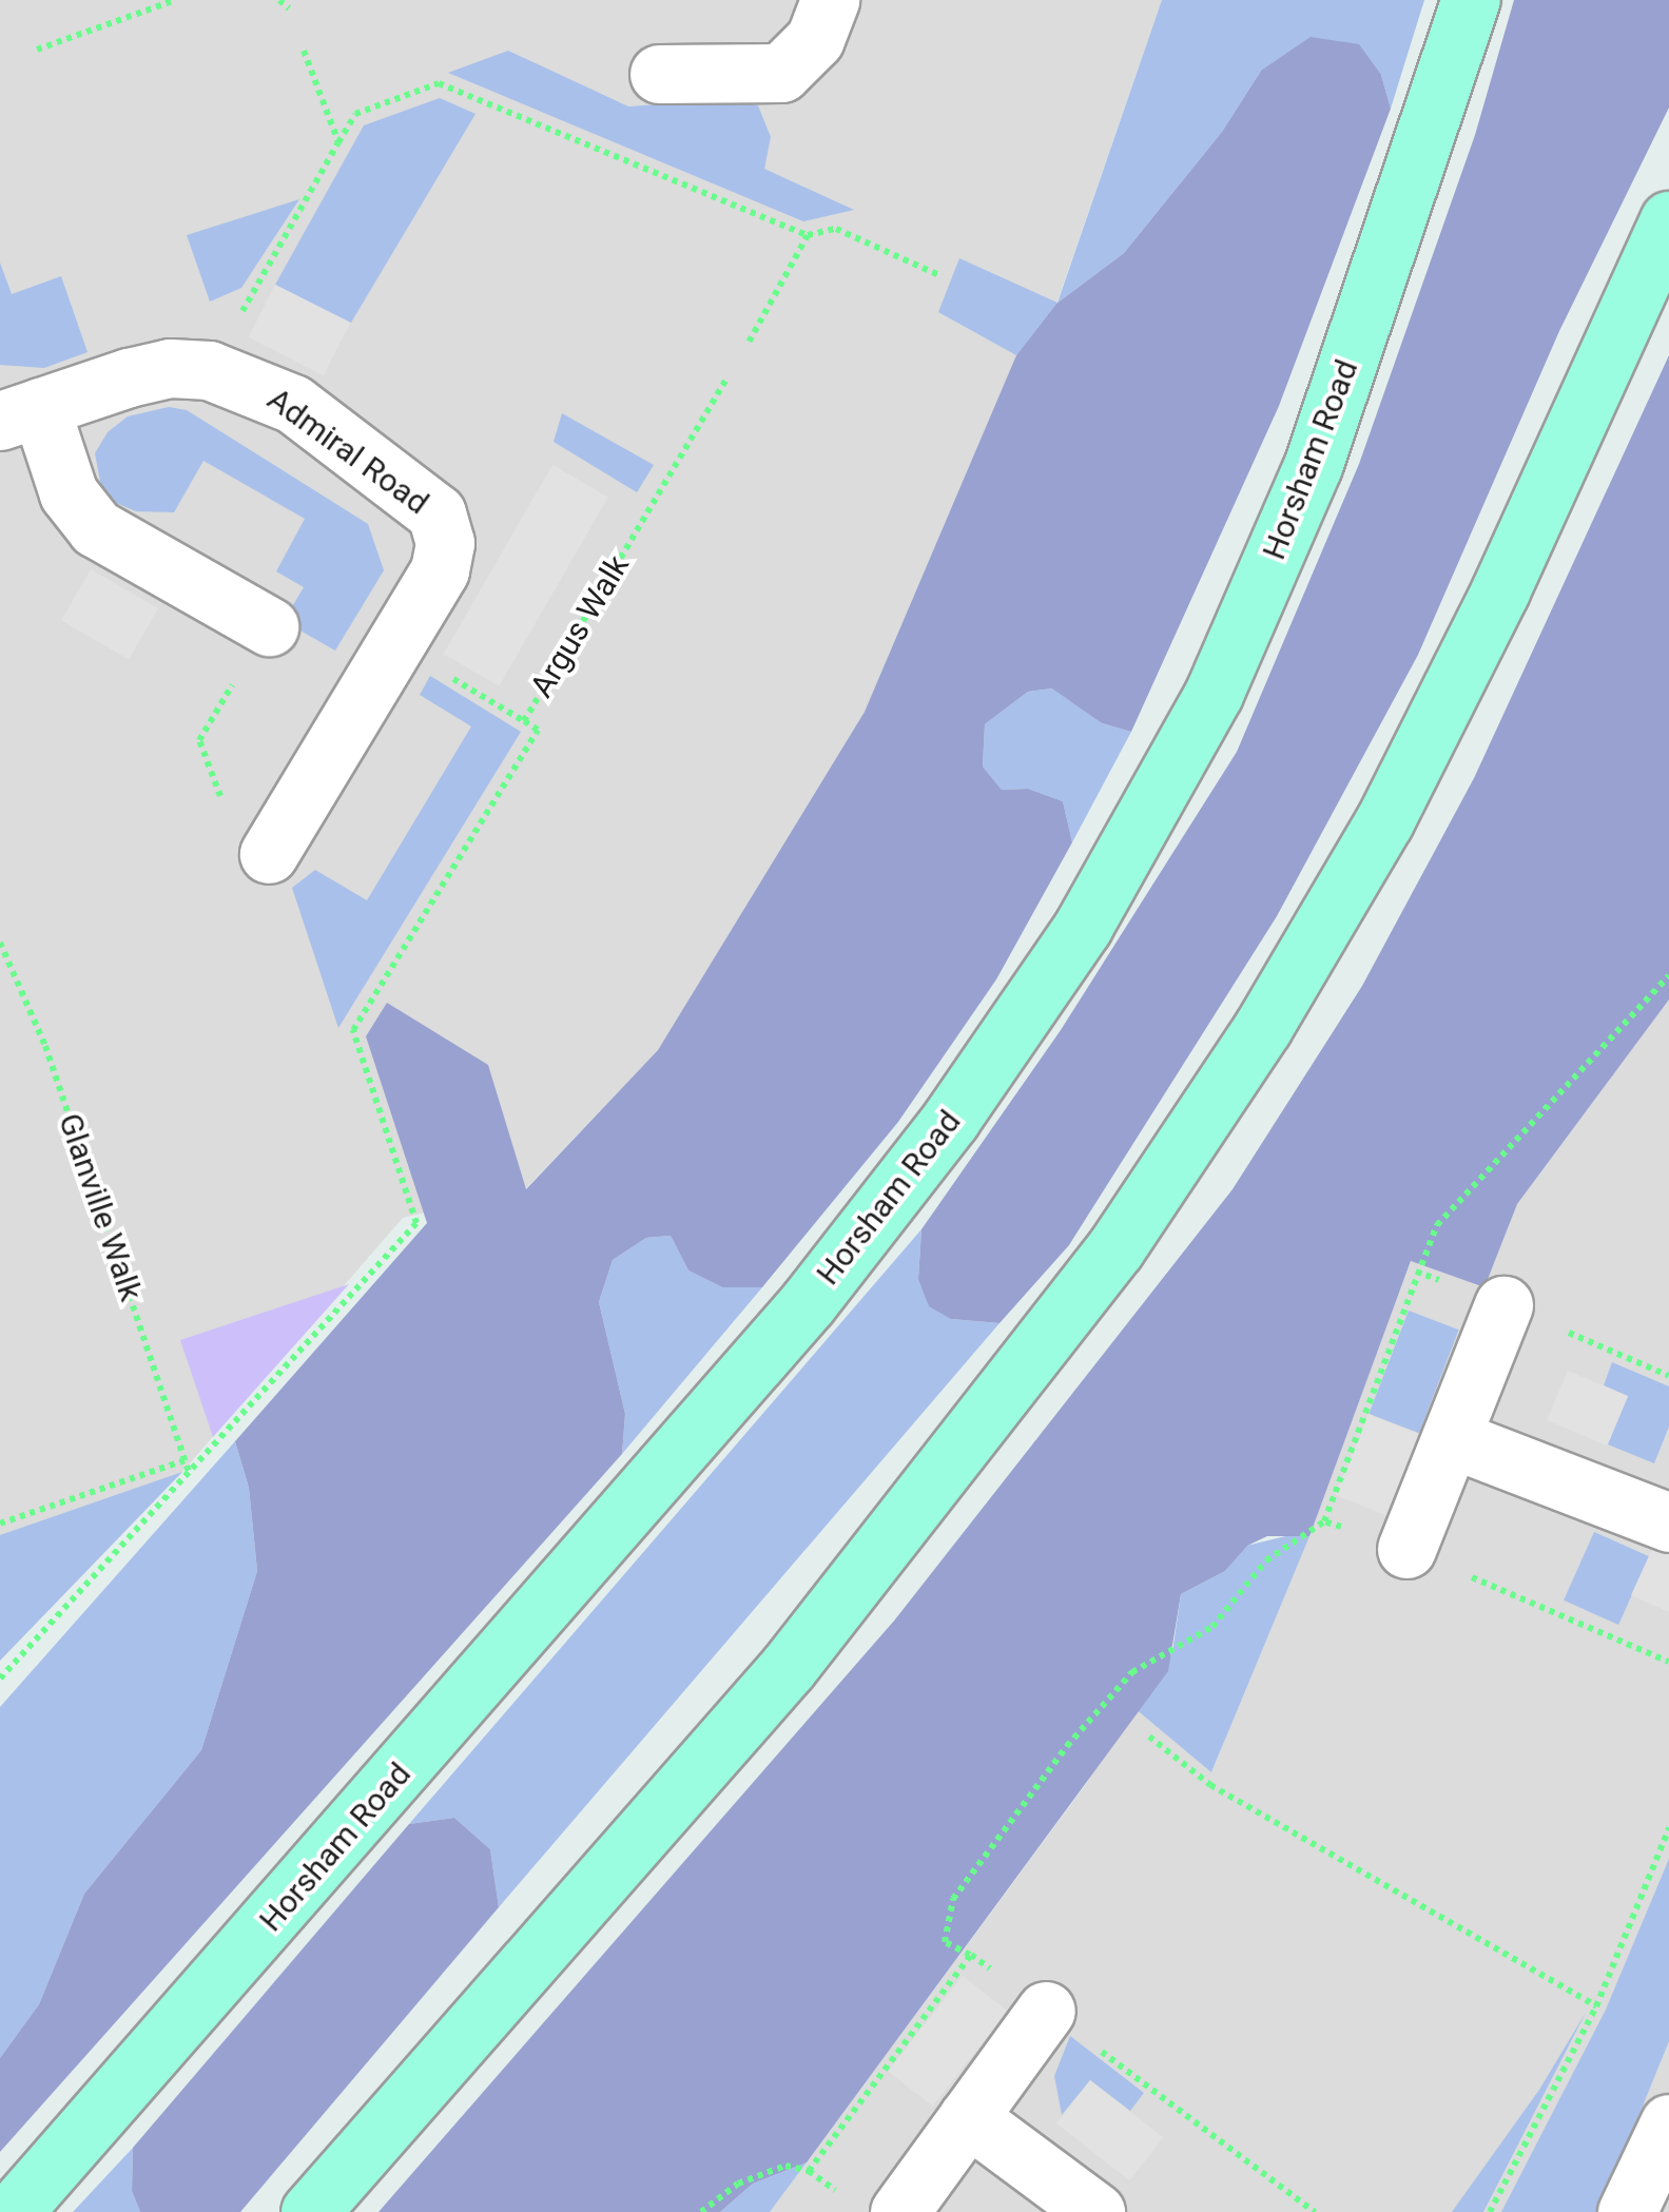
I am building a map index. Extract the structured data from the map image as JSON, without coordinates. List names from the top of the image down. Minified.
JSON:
{"streets":{"main road":["Horsham Road"],"street":["Admiral Road"],"path":["Argus Walk","Glanville Walk"]},"crossings":[["Argus Walk","Glanville Walk"]]}
